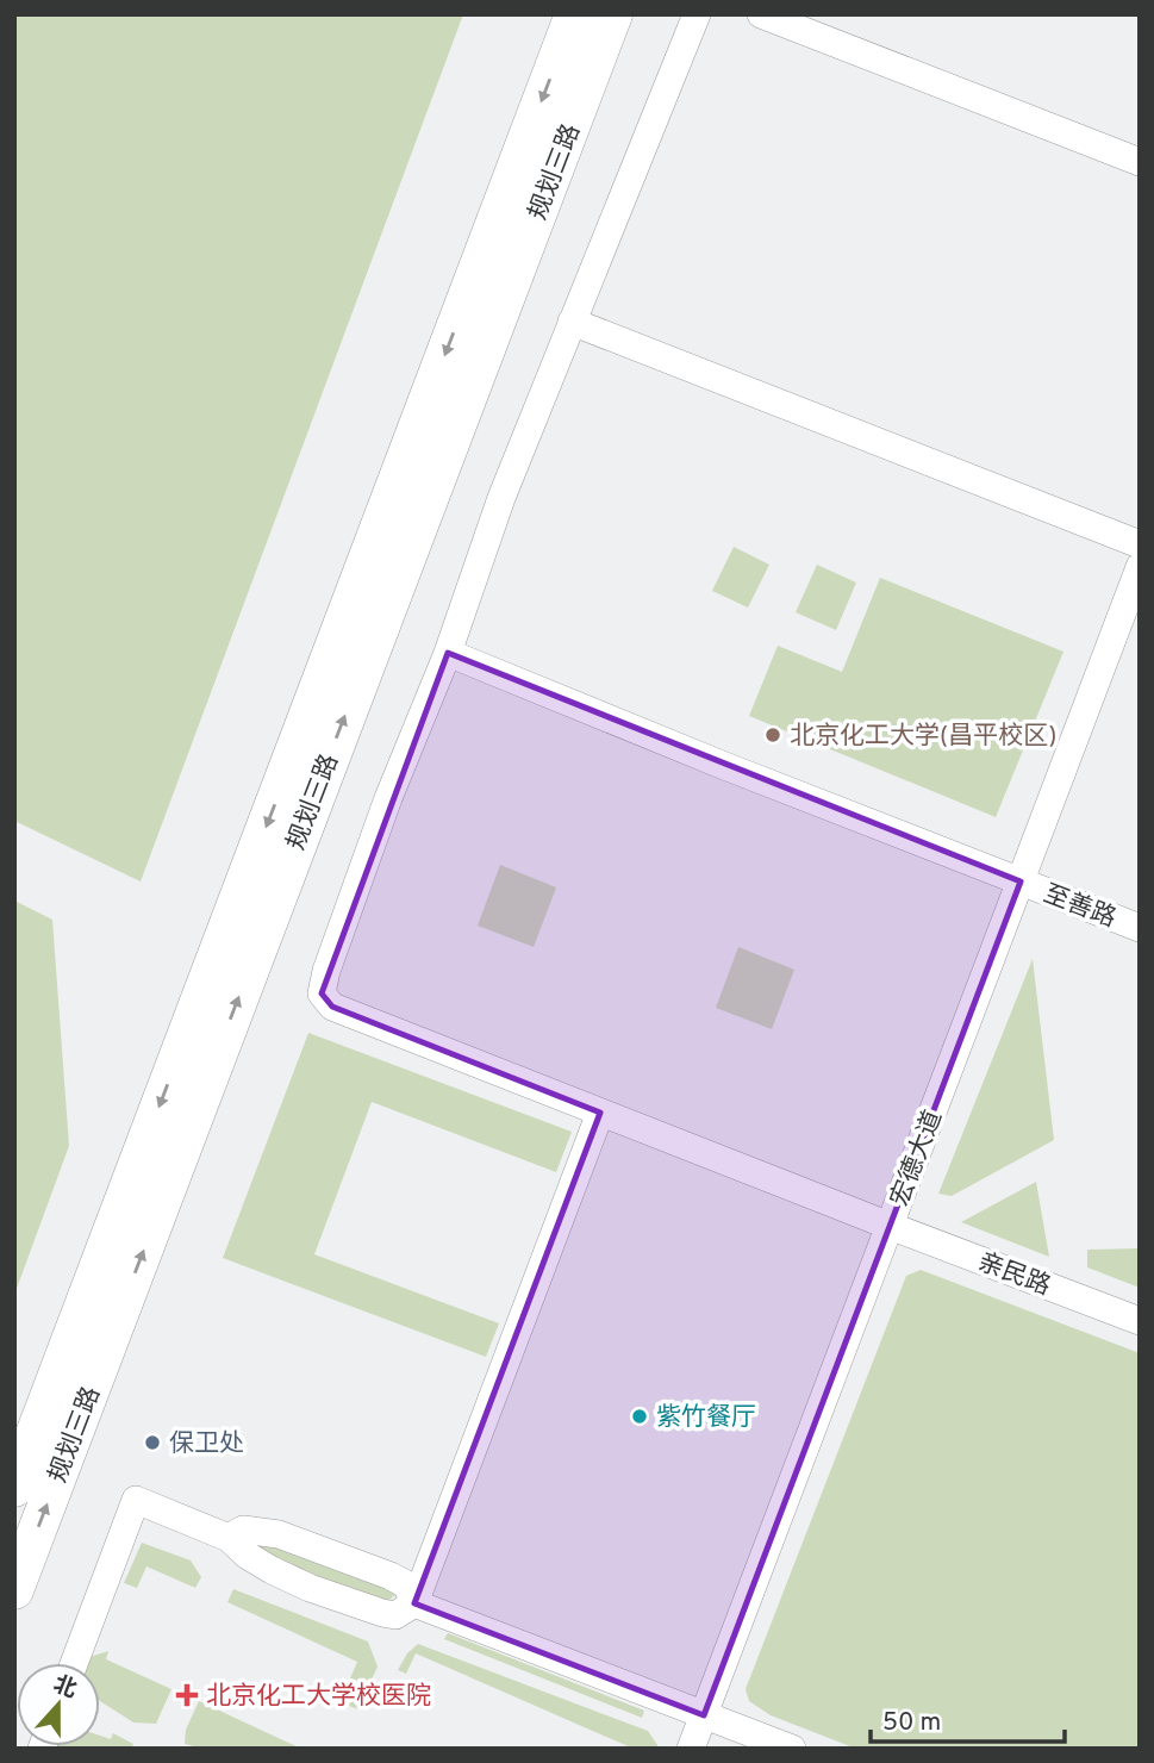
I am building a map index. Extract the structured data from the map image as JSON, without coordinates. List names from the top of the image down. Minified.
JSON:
{"streets":{"main road":["规划三路"],"street":["至善路","宏德大道","亲民路"]},"crossings":[["至善路","宏德大道"],["至善路","亲民路"],["宏德大道","亲民路"]],"places":{"other":["北京化工大学(昌平校区)","紫竹餐厅","保卫处"],"health":["北京化工大学校医院"]},"scale_bar":"50 m","north":"top"}
